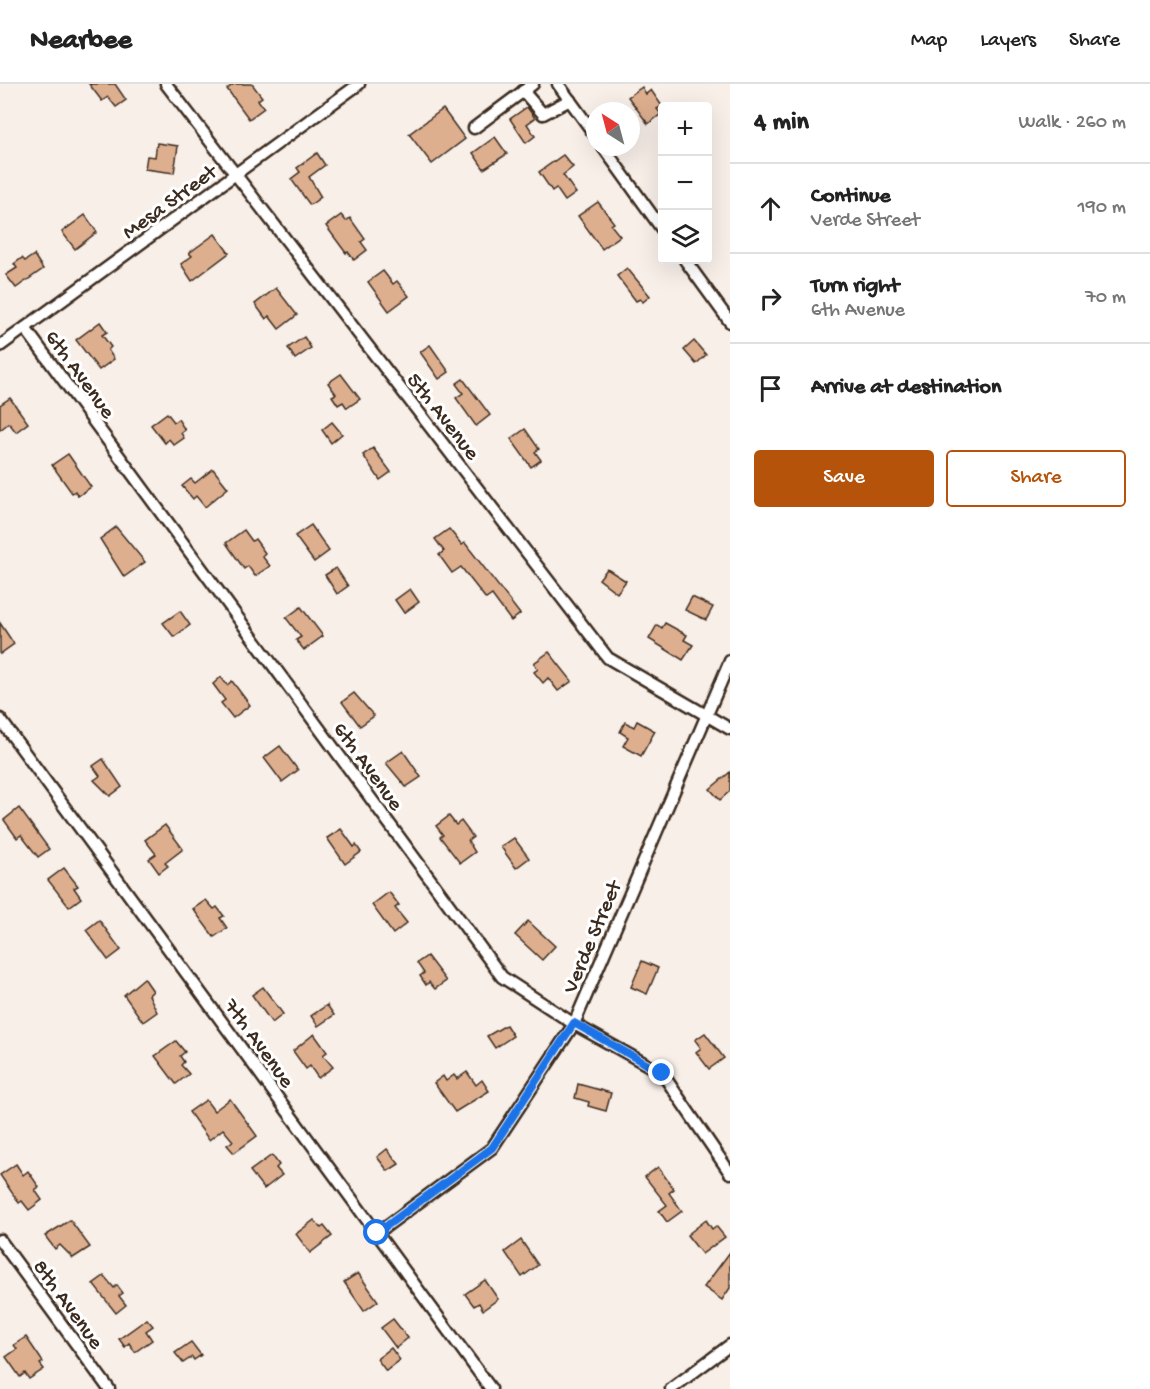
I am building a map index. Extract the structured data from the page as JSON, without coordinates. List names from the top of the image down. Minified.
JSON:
{"streets":{"street":["Mesa Street","6th Avenue","5th Avenue","Verde Street","7th Avenue","8th Avenue"]},"crossings":[["Mesa Street","6th Avenue"],["Mesa Street","5th Avenue"],["6th Avenue","Verde Street"],["5th Avenue","Verde Street"],["Verde Street","7th Avenue"]],"north":"top left","page":{"header":"Nearbee","nav":["Map","Layers","Share"],"heading":["4 min","Walk · 260 m"],"map_buttons":["+","−"],"list":[["Continue","Verde Street","190 m"],["Turn right","6th Avenue","70 m"],"Arrive at destination"],"buttons":["Save","Share"]}}
